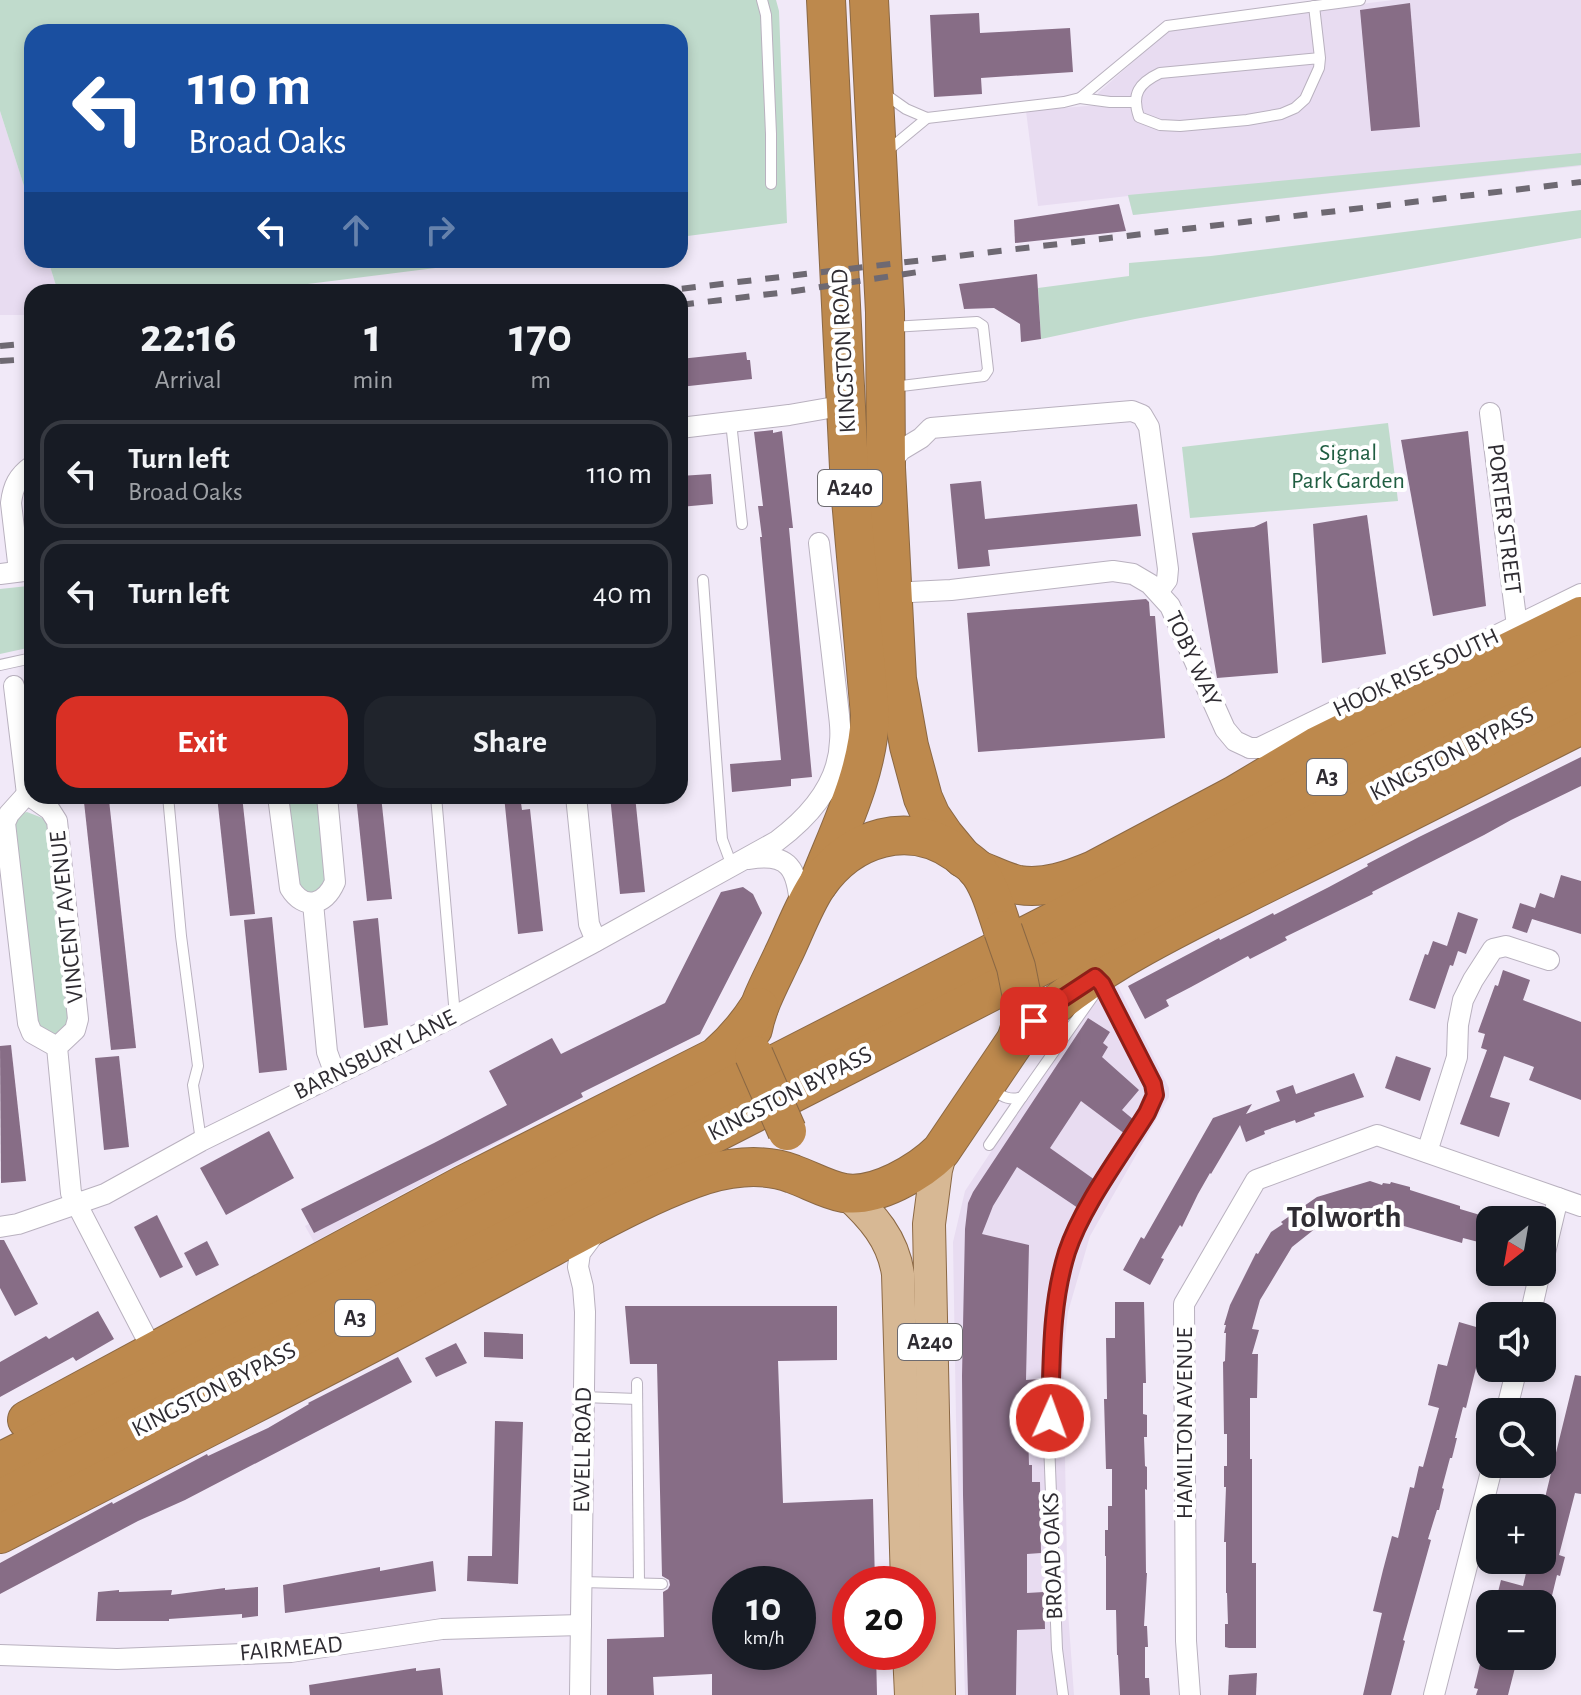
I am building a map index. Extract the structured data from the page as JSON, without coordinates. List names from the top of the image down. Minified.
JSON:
{"streets":{"highway":["KINGSTON ROAD","A240","KINGSTON BYPASS","A3"],"street":["PORTER STREET","TOBY WAY","HOOK RISE SOUTH","VINCENT AVENUE","BARNSBURY LANE","HAMILTON AVENUE","EWELL ROAD","FAIRMEAD"],"lane":["BROAD OAKS"]},"crossings":[["KINGSTON ROAD","A240"],["KINGSTON ROAD","TOBY WAY"],["PORTER STREET","HOOK RISE SOUTH"],["TOBY WAY","HOOK RISE SOUTH"],["EWELL ROAD","FAIRMEAD"]],"districts":["Tolworth"],"parks":["Signal Park Garden"],"north":"bottom left","page":{"turn":["110 m","Broad Oaks"],"eta":["22:16","Arrival","1","min","170","m"],"list":[{"name":"Turn left","note":"Broad Oaks","value":"110 m"},{"name":"Turn left","value":"40 m"}],"buttons":["Exit","Share"],"map_buttons":["+","−"],"speed":"10 km/h","limit":"20"}}
